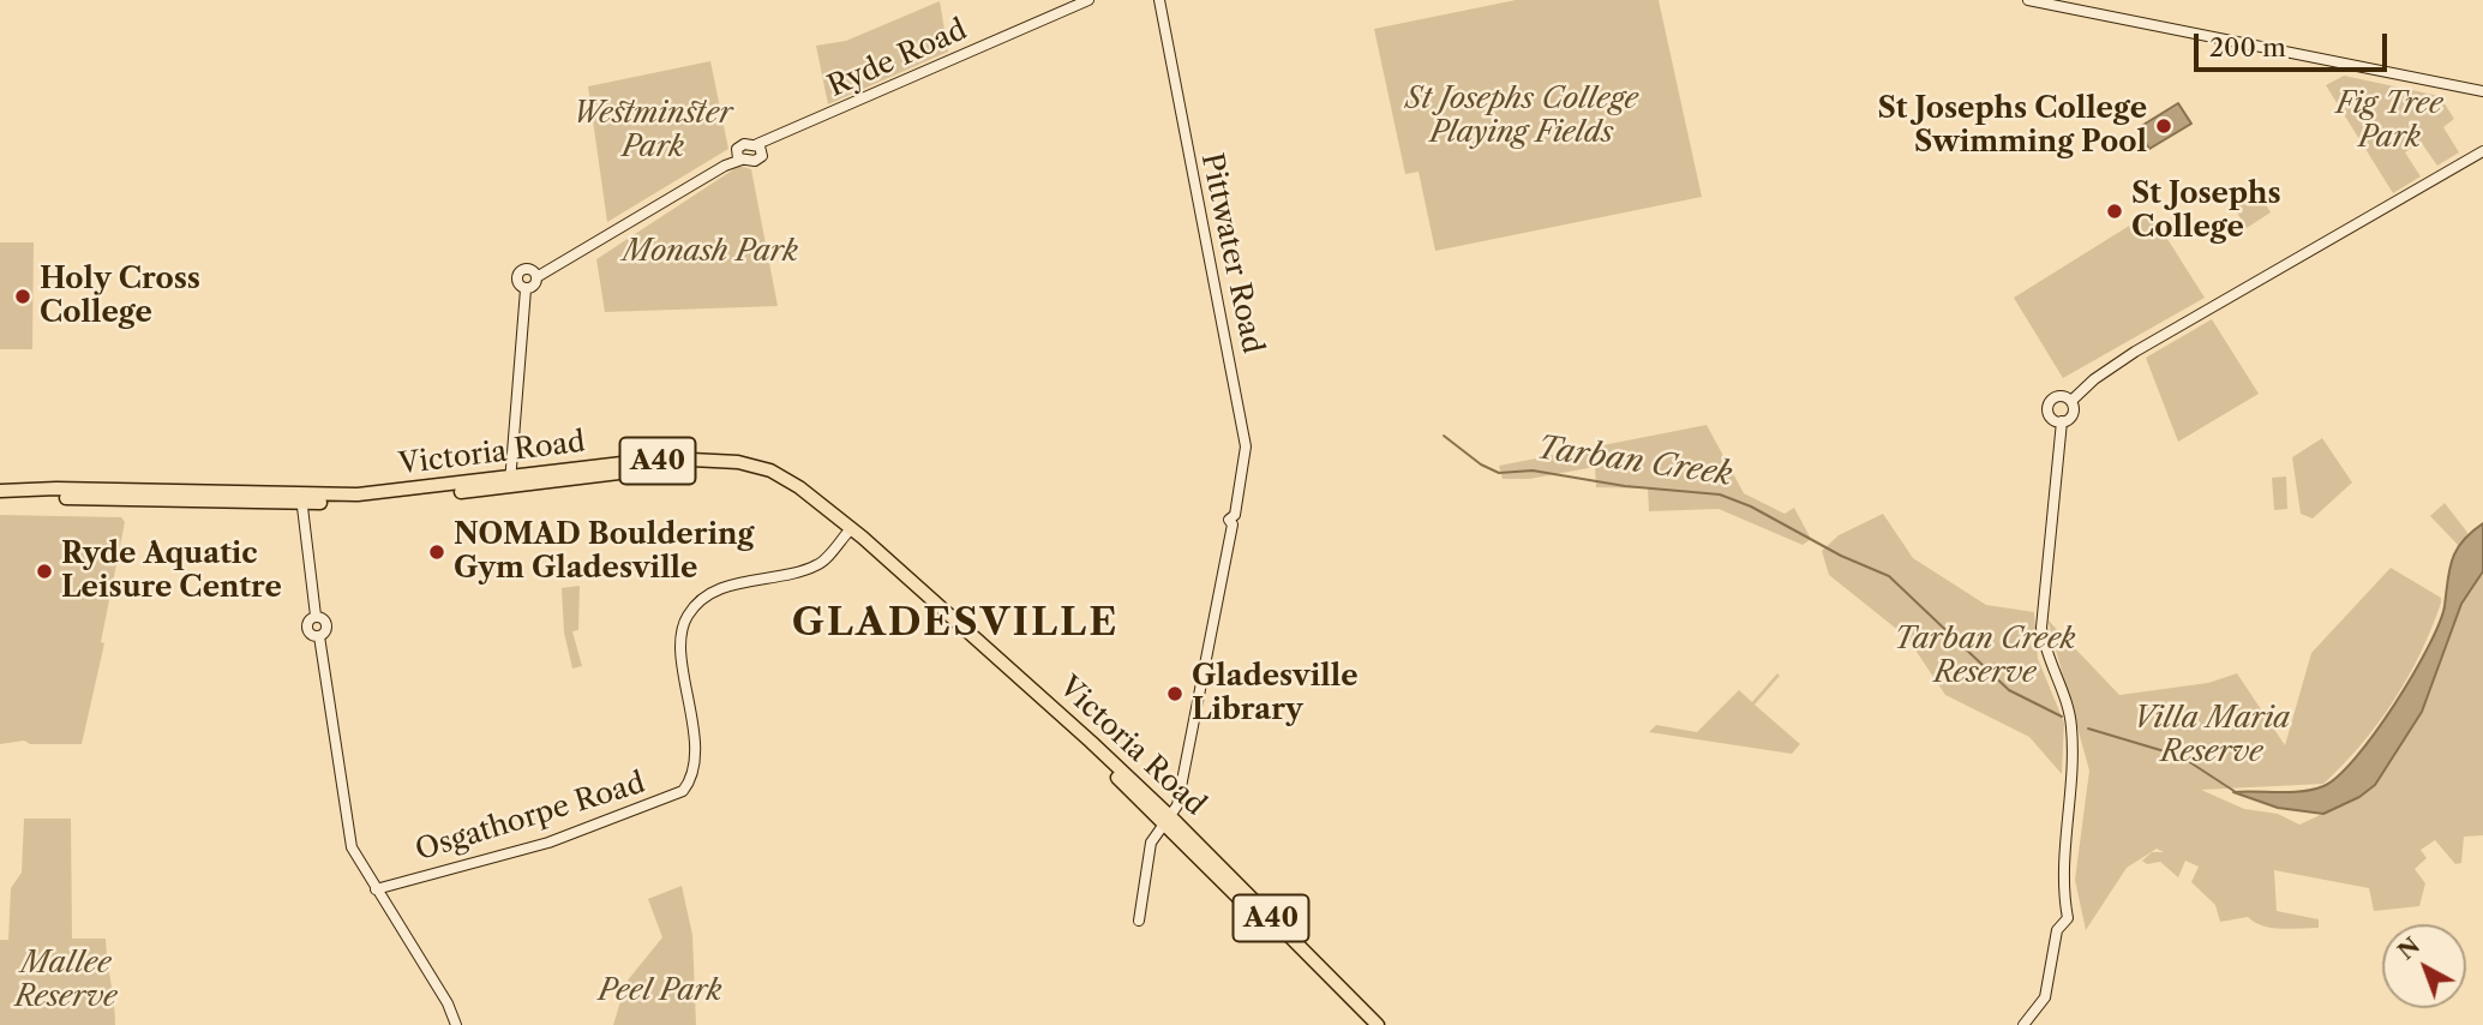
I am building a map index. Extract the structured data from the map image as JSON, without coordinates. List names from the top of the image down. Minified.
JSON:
{"streets":{"highway":["Victoria Road","A40"],"street":["Ryde Road","Pittwater Road","Osgathorpe Road"]},"crossings":[["Pittwater Road","Victoria Road"],["Victoria Road","Osgathorpe Road"]],"districts":["GLADESVILLE"],"water":["Tarban Creek"],"parks":["St Josephs College Playing Fields","Fig Tree Park","Westminster Park","Monash Park","Tarban Creek Reserve","Villa Maria Reserve","Mallee Reserve","Peel Park"],"places":["St Josephs College Swimming Pool","St Josephs College","Holy Cross College","NOMAD Bouldering Gym Gladesville","Ryde Aquatic Leisure Centre","Gladesville Library"],"scale_bar":"200 m","north":"top left"}
